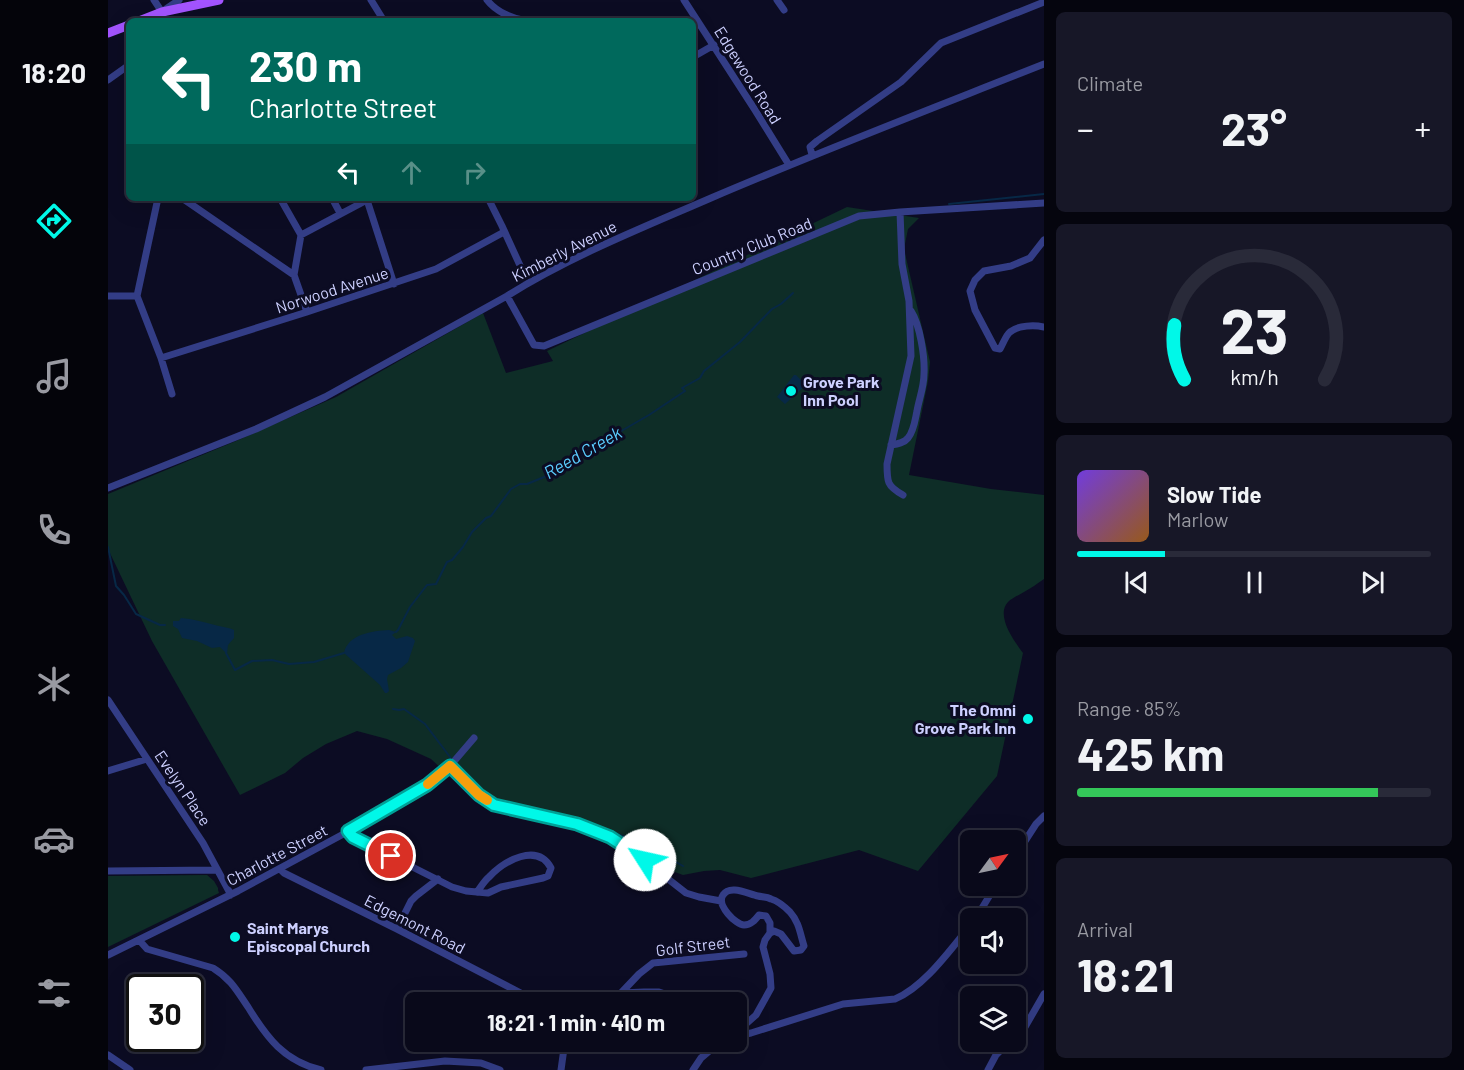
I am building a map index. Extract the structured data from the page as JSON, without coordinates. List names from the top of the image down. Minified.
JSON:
{"streets":{"street":["Edgewood Road","Country Club Road","Kimberly Avenue","Norwood Avenue","Evelyn Place","Charlotte Street","Edgemont Road","Golf Street"]},"crossings":[["Edgewood Road","Kimberly Avenue"],["Country Club Road","Kimberly Avenue"],["Evelyn Place","Charlotte Street"],["Charlotte Street","Edgemont Road"]],"water":["Reed Creek"],"places":["Grove Park Inn Pool","The Omni Grove Park Inn","Saint Marys Episcopal Church"],"north":"top right","page":{"tabs":"18:20","tile":["Climate",["Range · 85%","425 km"],["Arrival","18:21"]],"turn":["230 m","Charlotte Street"],"heat":["−","23°","+"],"song":["Slow Tide","Marlow"],"limit":"30","trip":"18:21 · 1 min · 410 m","gauge":["23","km/h"]}}
